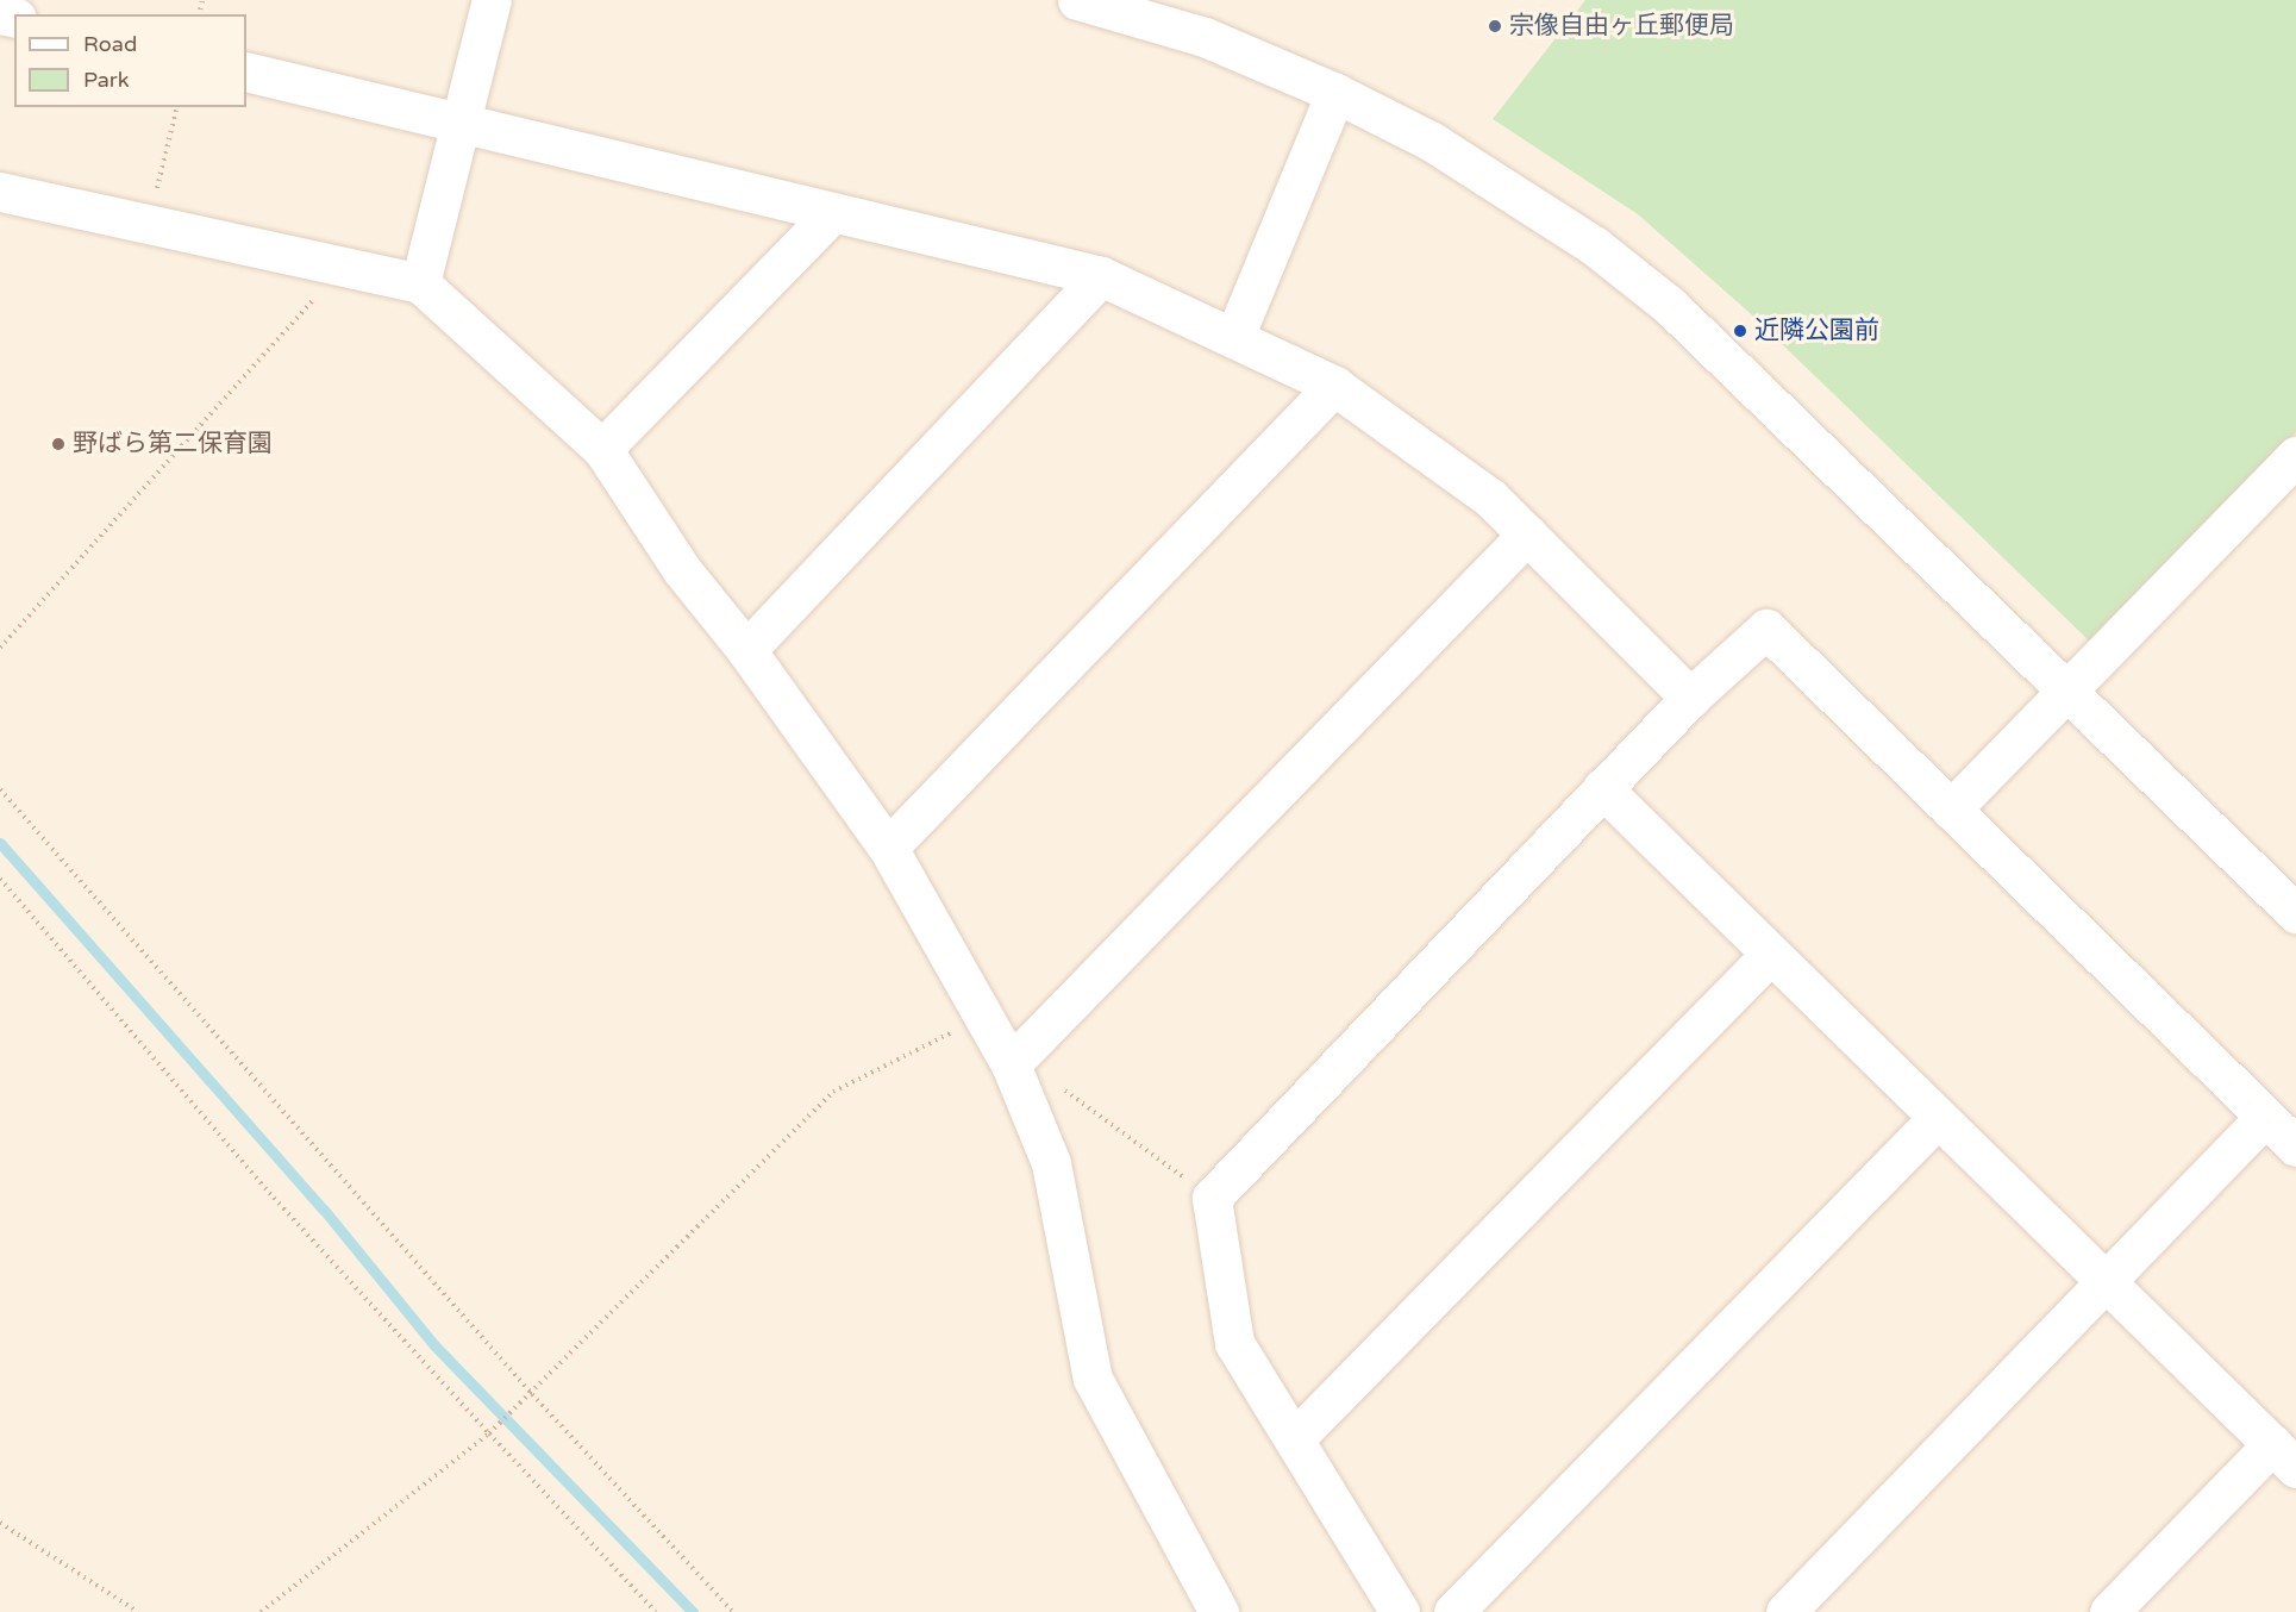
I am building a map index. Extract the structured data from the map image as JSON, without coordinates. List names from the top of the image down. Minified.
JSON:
{"places":["宗像自由ヶ丘郵便局","近隣公園前","野ばら第二保育園"],"legend":["Road","Park"]}
